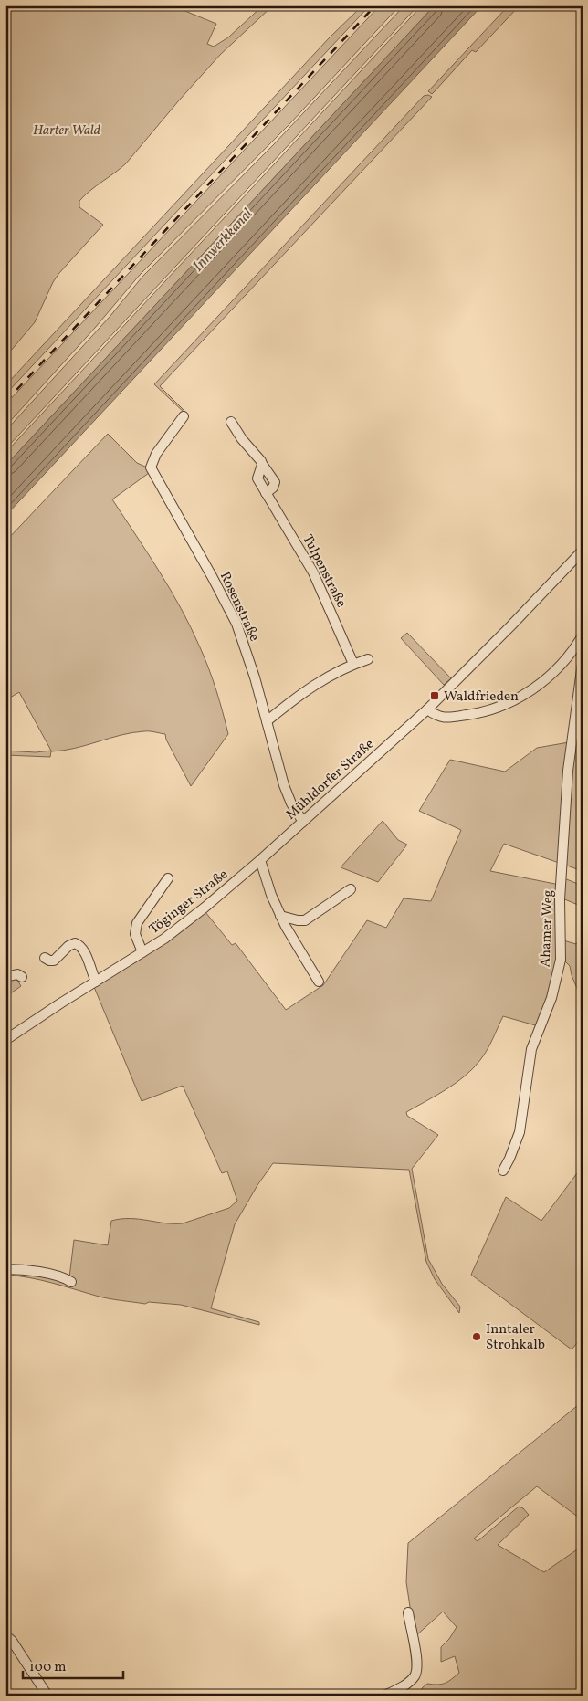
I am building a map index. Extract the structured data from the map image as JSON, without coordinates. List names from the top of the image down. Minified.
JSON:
{"streets":{"street":["Tulpenstraße","Rosenstraße","Mühldorfer Straße","Töginger Straße","Ahamer Weg"]},"crossings":[["Rosenstraße","Mühldorfer Straße"],["Mühldorfer Straße","Töginger Straße"]],"water":["Innwerkkanal"],"parks":["Harter Wald"],"places":{"transit":["Waldfrieden"],"other":["Inntaler Strohkalb"]},"scale_bar":"100 m"}
